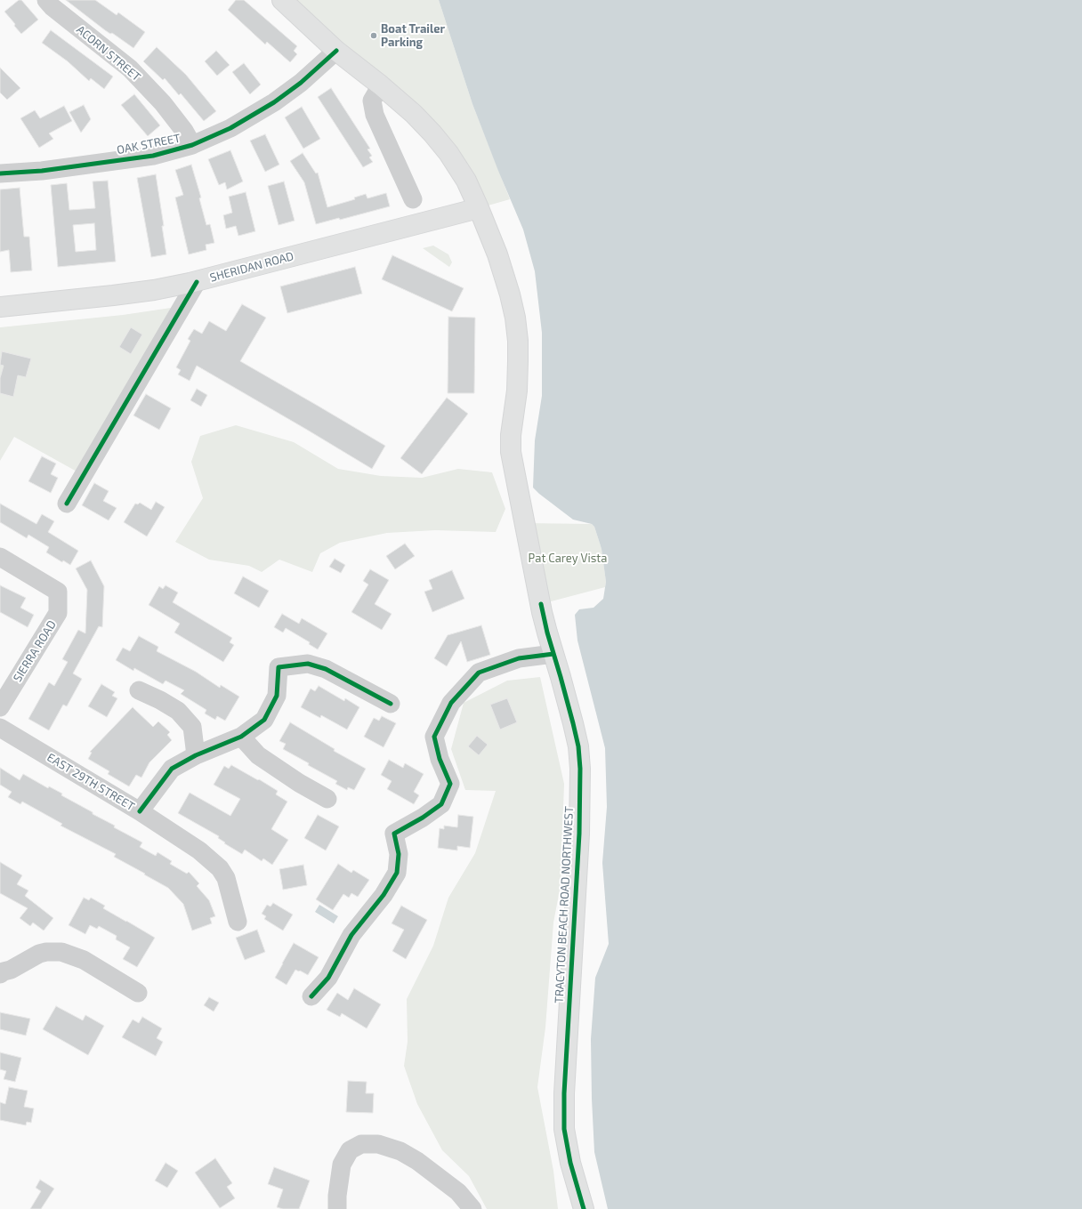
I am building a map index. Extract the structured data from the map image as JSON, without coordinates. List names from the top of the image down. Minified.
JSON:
{"streets":{"main road":["SHERIDAN ROAD","TRACYTON BEACH ROAD NORTHWEST"],"street":["ACORN STREET","OAK STREET","SIERRA ROAD","EAST 29TH STREET"]},"crossings":[["ACORN STREET","OAK STREET"],["OAK STREET","TRACYTON BEACH ROAD NORTHWEST"],["SHERIDAN ROAD","TRACYTON BEACH ROAD NORTHWEST"]],"parks":["Pat Carey Vista"],"places":["Boat Trailer Parking"]}
